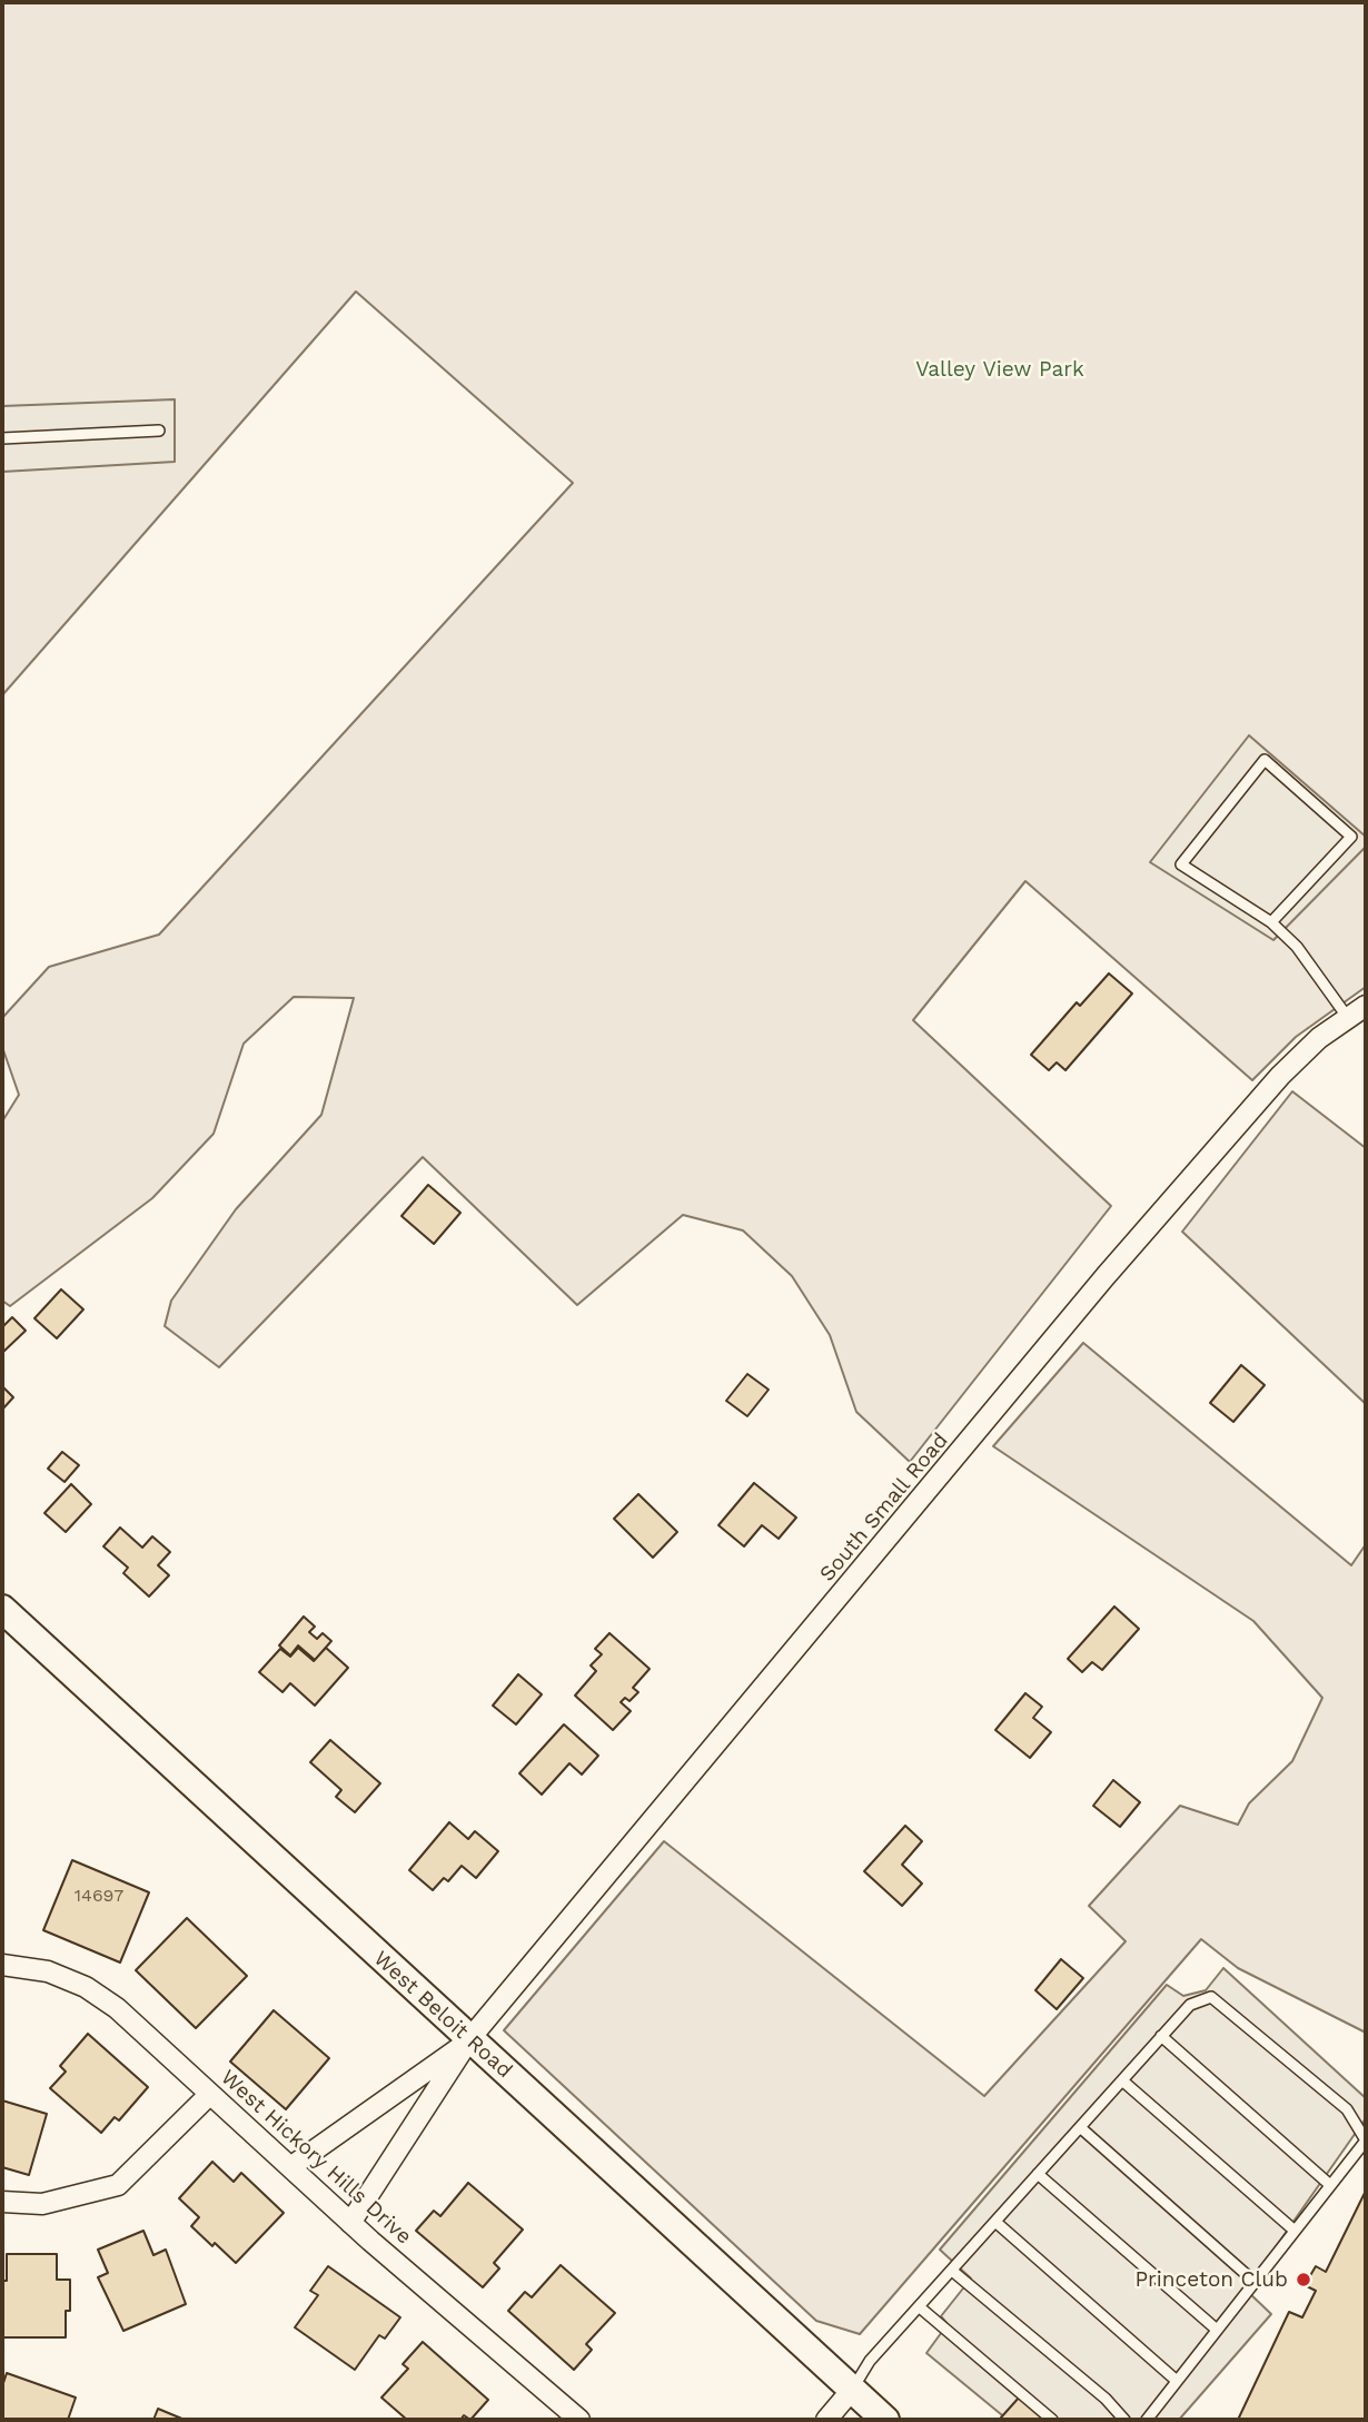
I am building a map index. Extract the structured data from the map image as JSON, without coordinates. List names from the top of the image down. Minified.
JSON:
{"streets":{"main road":["West Beloit Road"],"street":["South Small Road","West Hickory Hills Drive"]},"crossings":[["South Small Road","West Beloit Road"]],"parks":["Valley View Park"],"places":["Princeton Club"],"house_numbers":["14697"]}
